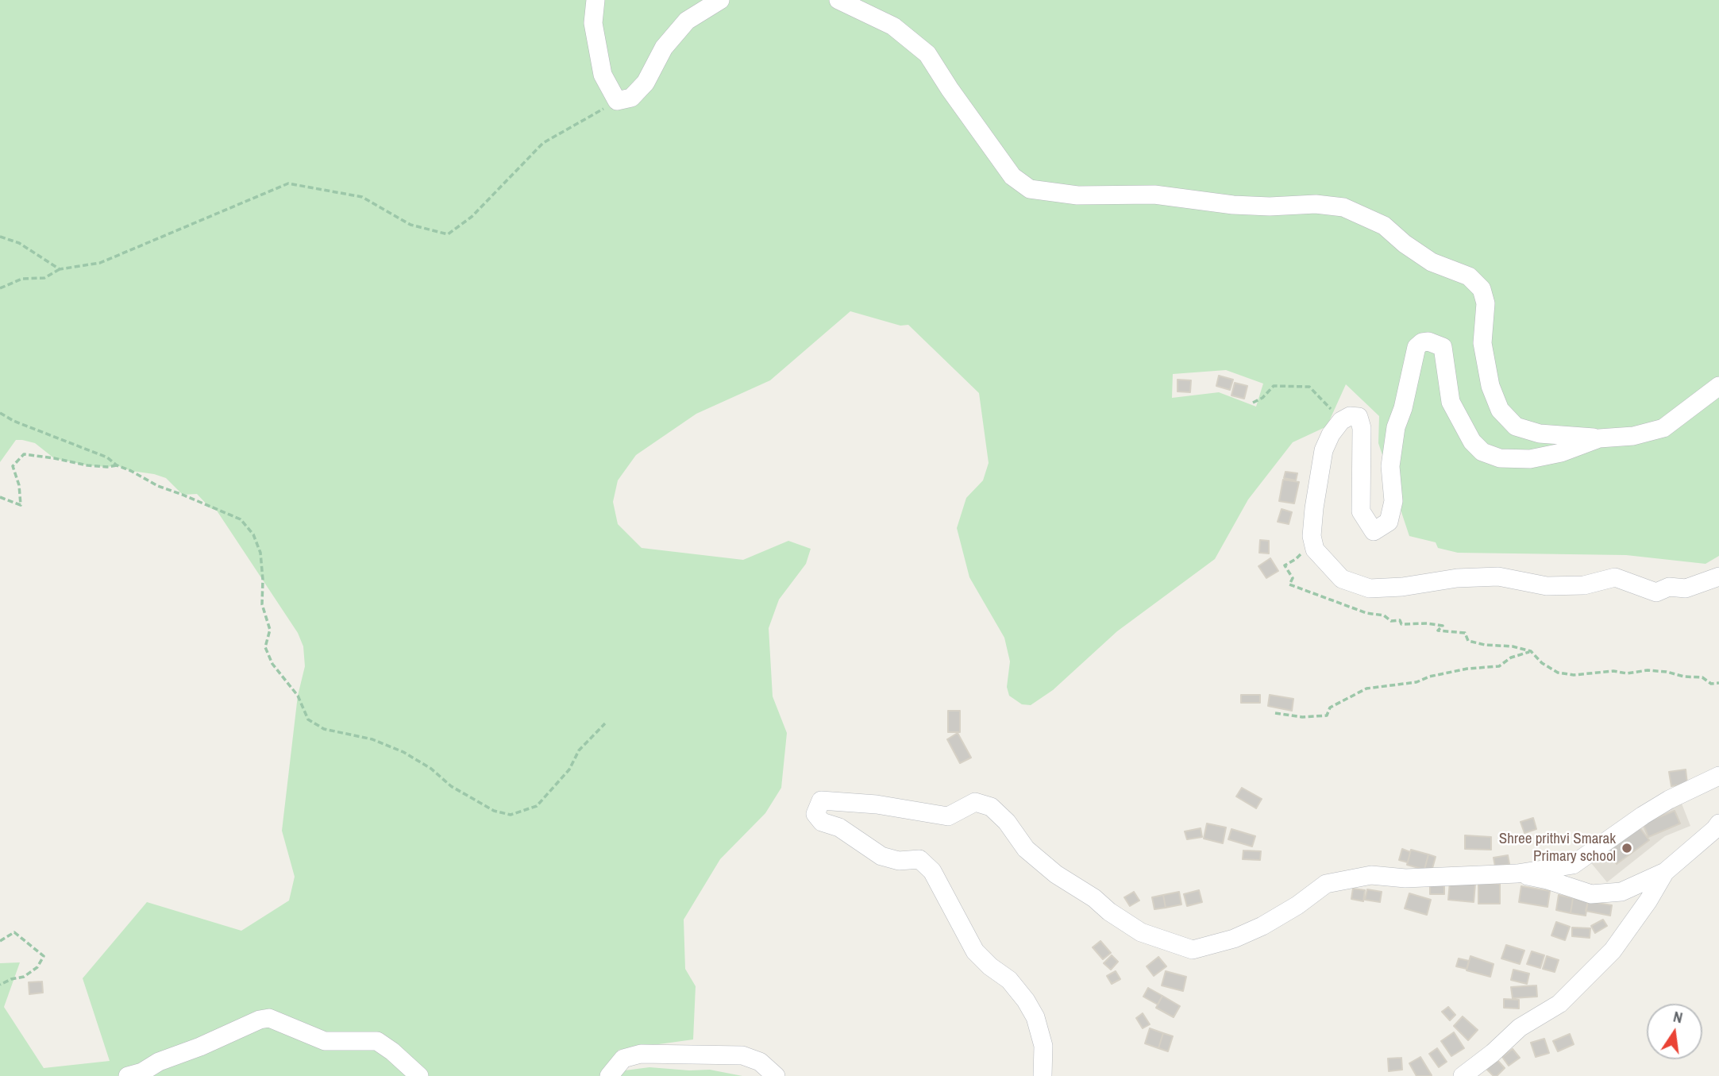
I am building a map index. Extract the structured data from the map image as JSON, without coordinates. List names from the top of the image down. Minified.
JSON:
{"places":["Shree prithvi Smarak Primary school"],"north":"top"}
